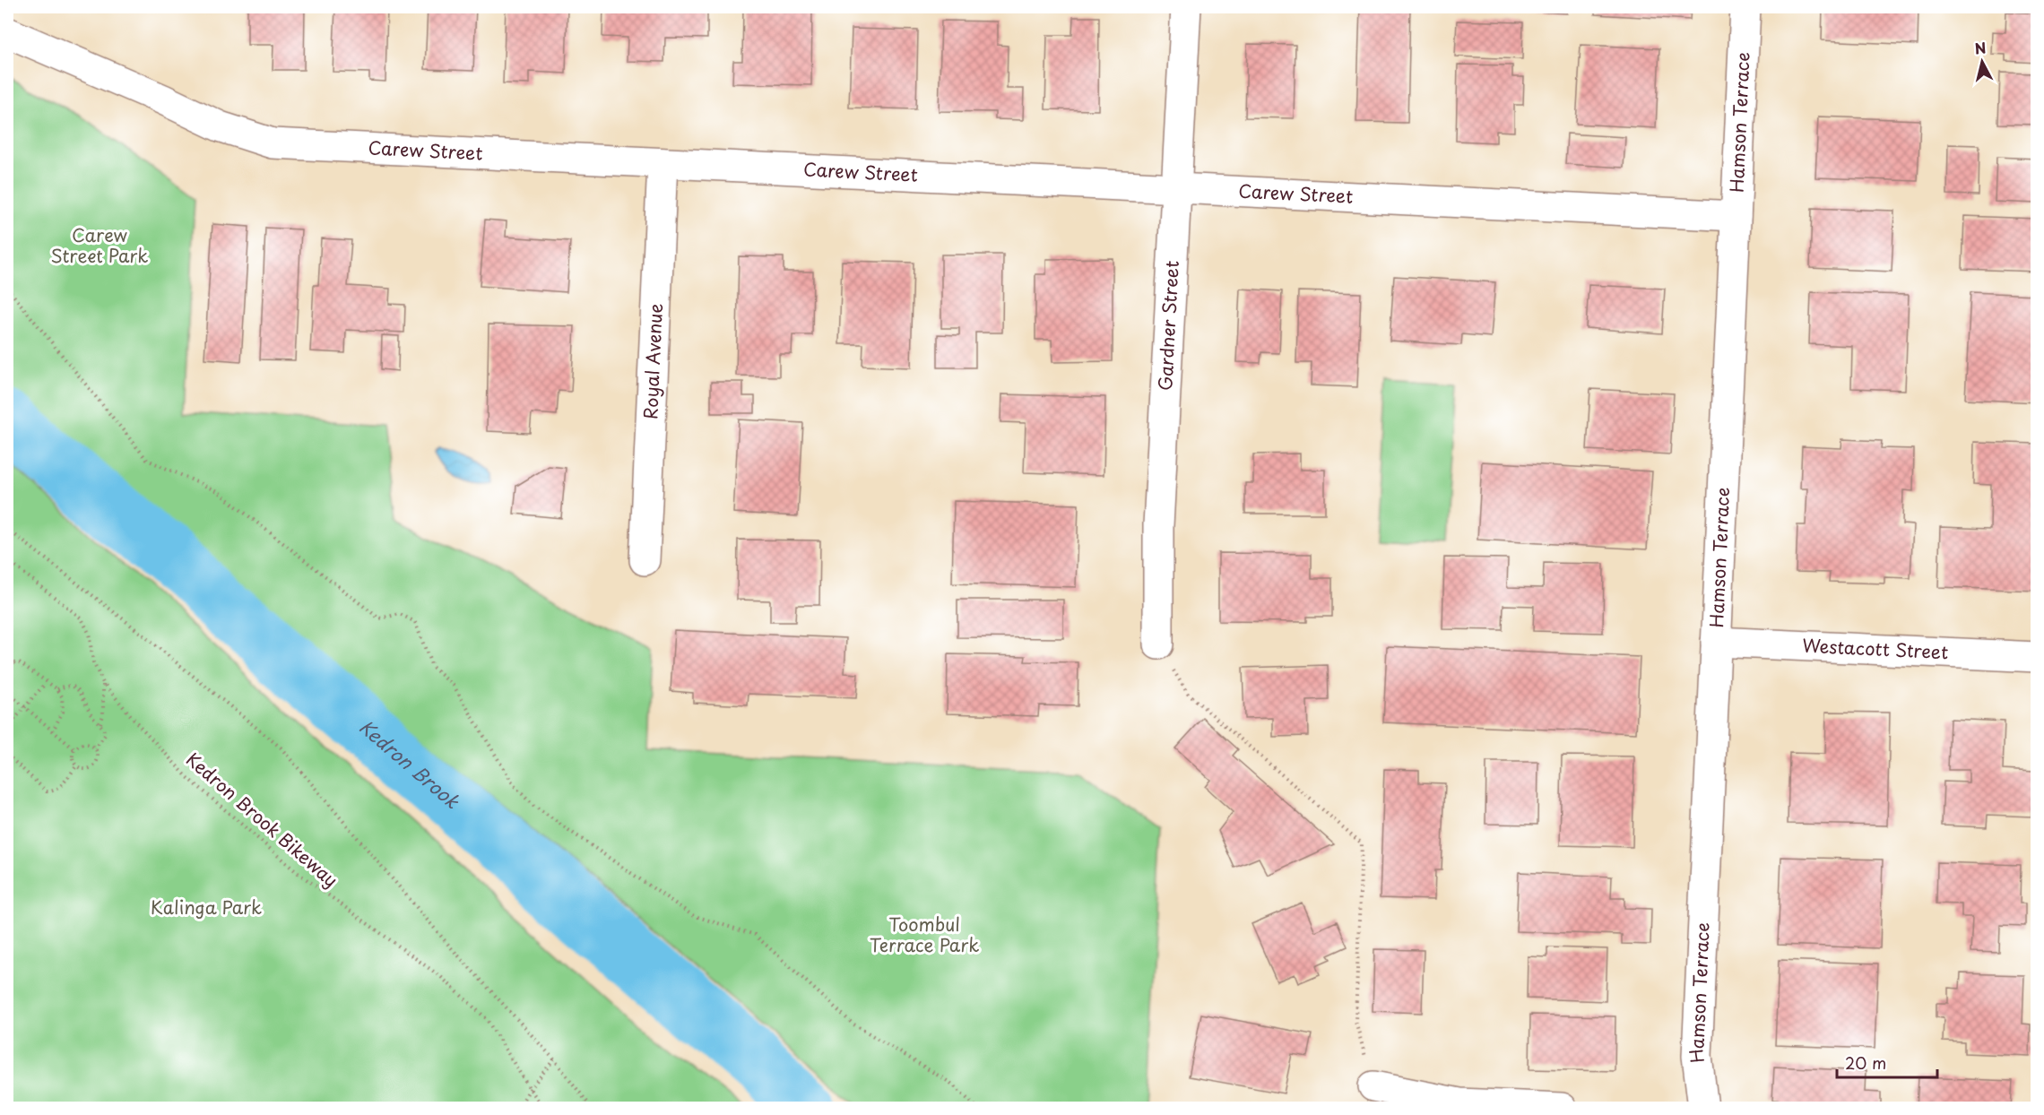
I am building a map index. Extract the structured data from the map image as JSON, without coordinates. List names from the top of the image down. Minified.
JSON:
{"streets":{"street":["Hamson Terrace","Carew Street","Gardner Street","Royal Avenue","Westacott Street"],"path":["Kedron Brook Bikeway"]},"crossings":[["Hamson Terrace","Carew Street"],["Hamson Terrace","Westacott Street"],["Carew Street","Gardner Street"],["Carew Street","Royal Avenue"]],"water":["Kedron Brook"],"parks":["Carew Street Park","Kalinga Park","Toombul Terrace Park"],"scale_bar":"20 m","north":"top"}
